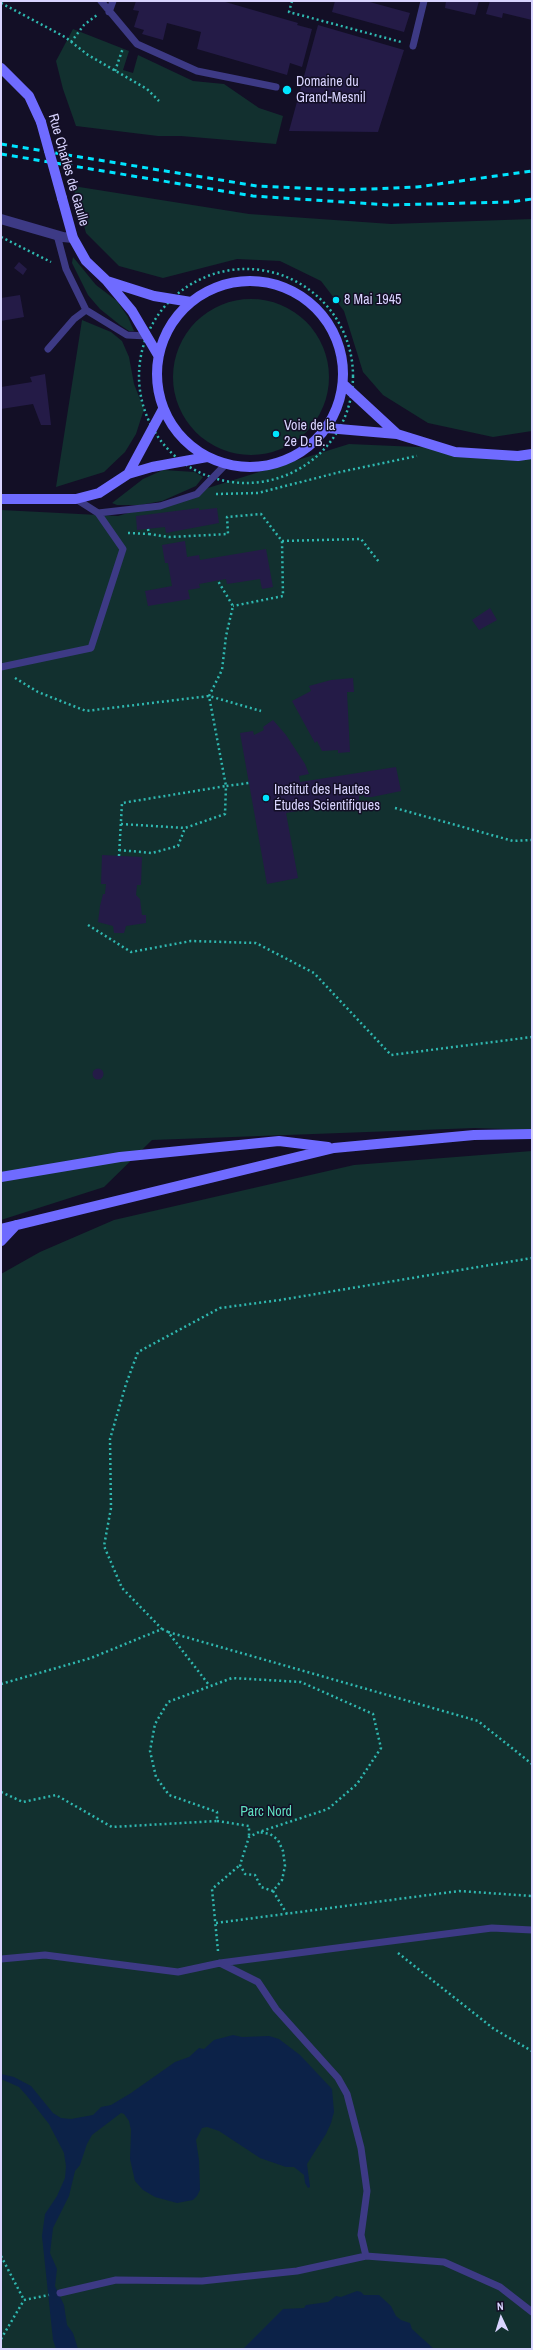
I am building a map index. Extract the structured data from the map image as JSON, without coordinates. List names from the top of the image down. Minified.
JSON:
{"streets":{"main road":["Rue Charles de Gaulle"]},"parks":["Parc Nord"],"places":["Domaine du Grand-Mesnil","8 Mai 1945","Voie de la 2e D. B.","Institut des Hautes Études Scientifiques"],"north":"top"}
